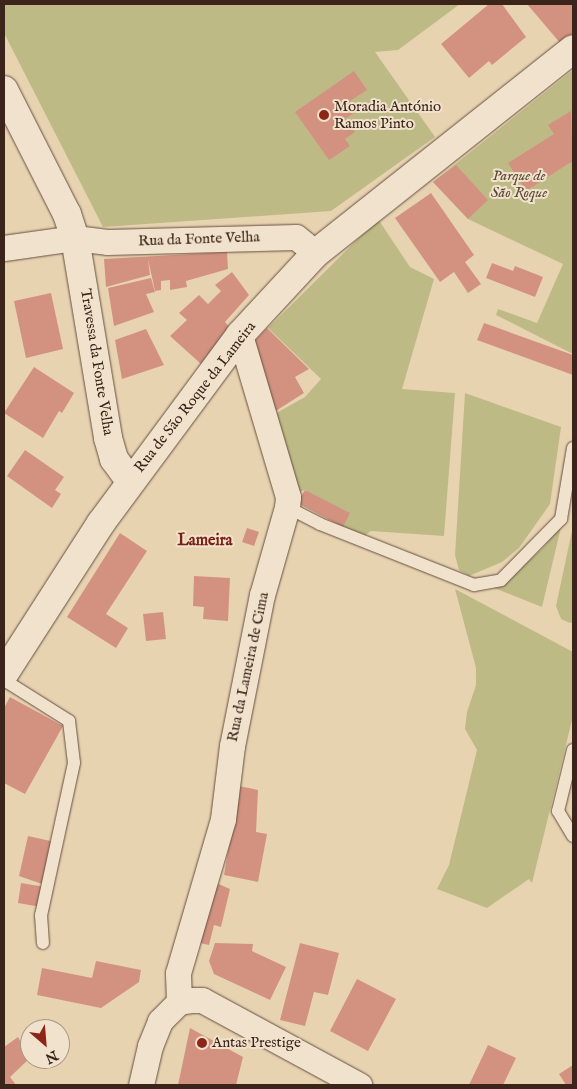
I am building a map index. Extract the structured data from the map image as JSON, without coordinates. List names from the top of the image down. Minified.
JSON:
{"streets":{"street":["Rua da Fonte Velha","Travessa da Fonte Velha","Rua de São Roque da Lameira","Rua da Lameira de Cima"]},"crossings":[["Rua da Fonte Velha","Travessa da Fonte Velha"],["Rua da Fonte Velha","Rua de São Roque da Lameira"],["Travessa da Fonte Velha","Rua de São Roque da Lameira"],["Rua de São Roque da Lameira","Rua da Lameira de Cima"]],"districts":["Lameira"],"parks":["Parque de São Roque"],"places":["Moradia António Ramos Pinto","Antas Prestige"],"north":"bottom right"}
